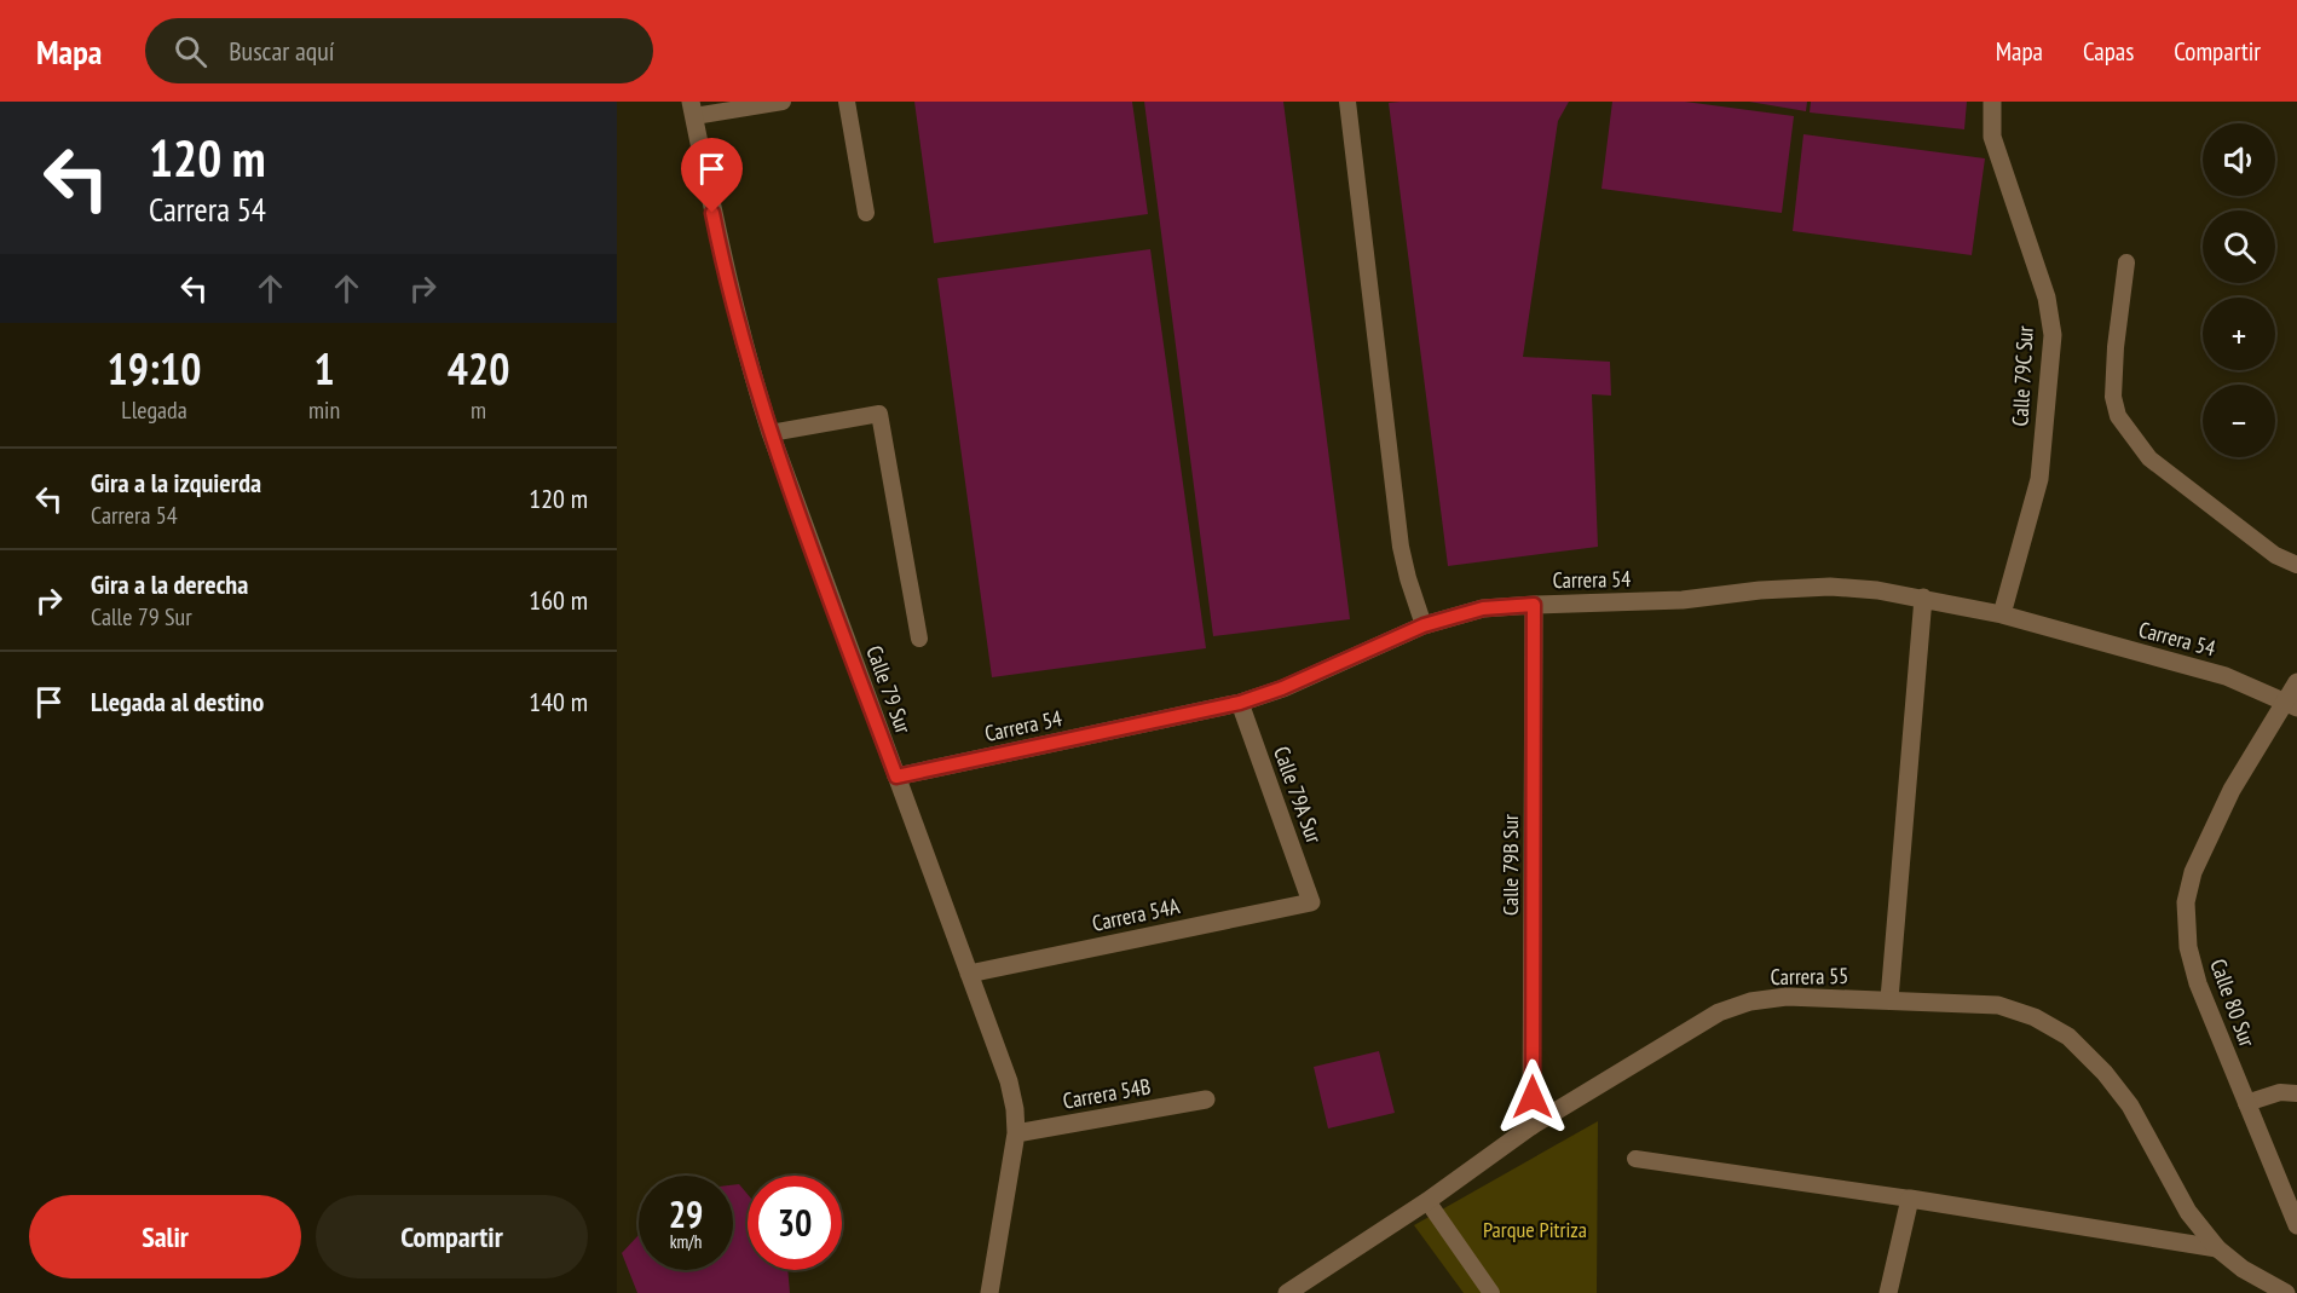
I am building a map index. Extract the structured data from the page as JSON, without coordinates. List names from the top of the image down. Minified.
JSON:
{"streets":{"street":["Calle 79C Sur","Carrera 54","Calle 79 Sur","Calle 79A Sur","Calle 79B Sur","Carrera 54A","Carrera 55","Calle 80 Sur","Carrera 54B"]},"crossings":[["Calle 79C Sur","Carrera 54"],["Carrera 54","Calle 79 Sur"],["Carrera 54","Calle 79A Sur"],["Carrera 54","Calle 79B Sur"],["Carrera 54","Calle 80 Sur"],["Calle 79 Sur","Carrera 54A"],["Calle 79 Sur","Carrera 54B"],["Calle 79A Sur","Carrera 54A"],["Calle 79B Sur","Carrera 55"]],"parks":["Parque Pitriza"],"page":{"header":"Mapa","search":"Buscar aquí","nav":["Mapa","Capas","Compartir"],"turn":["120 m","Carrera 54"],"map_buttons":["+","−"],"eta":["19:10","Llegada","1","min","420","m"],"list":[{"name":"Gira a la izquierda","note":"Carrera 54","value":"120 m"},{"name":"Gira a la derecha","note":"Calle 79 Sur","value":"160 m"},{"name":"Llegada al destino","value":"140 m"}],"speed":"29 km/h","limit":"30","buttons":["Salir","Compartir"]}}
